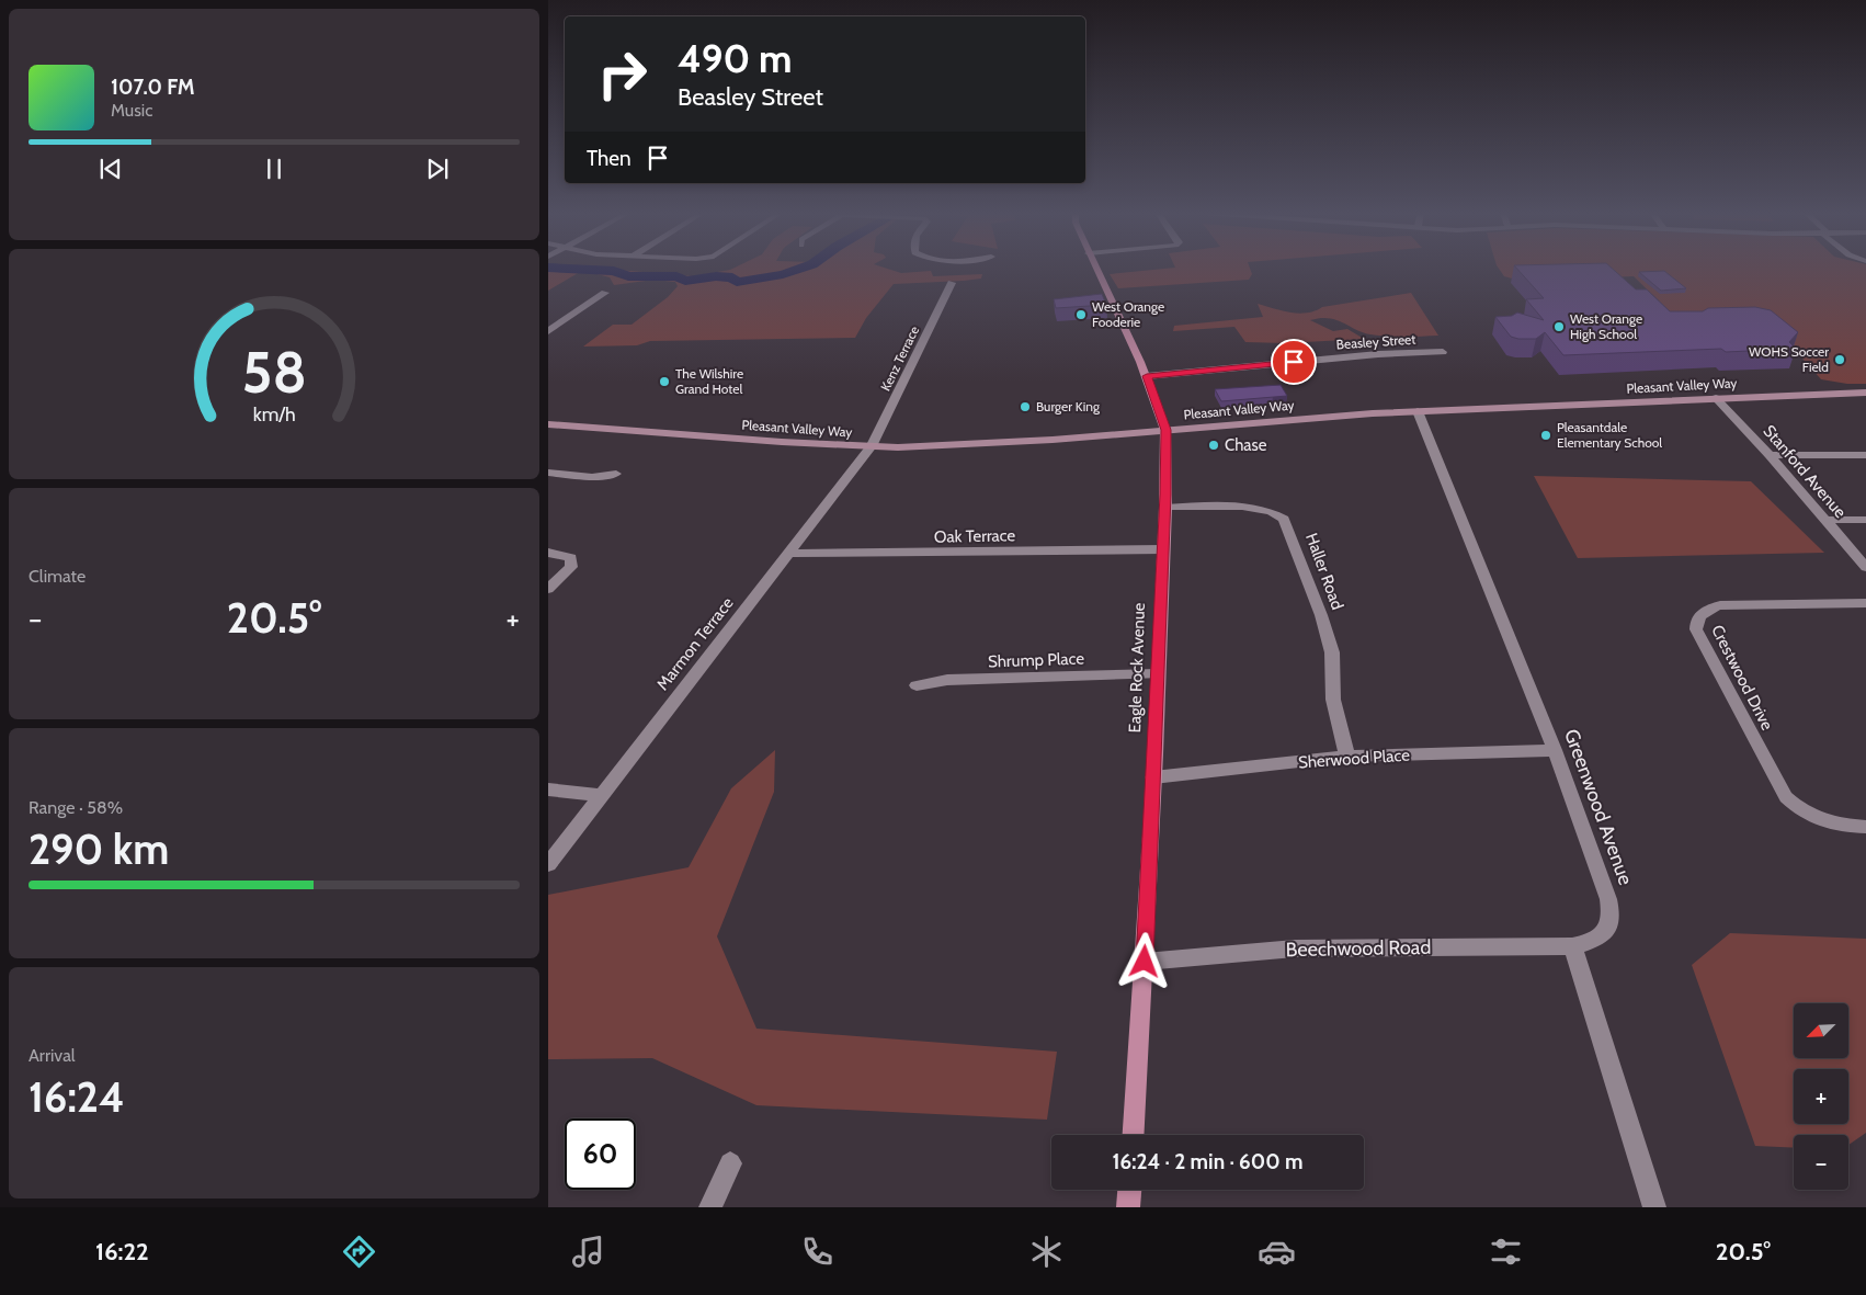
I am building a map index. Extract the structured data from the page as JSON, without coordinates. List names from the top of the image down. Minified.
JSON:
{"streets":{"main road":["Pleasant Valley Way","Eagle Rock Avenue"],"street":["Beasley Street","Kenz Terrace","Stanford Avenue","Oak Terrace","Haller Road","Marmon Terrace","Shrump Place","Crestwood Drive","Sherwood Place","Greenwood Avenue","Beechwood Road"]},"crossings":[["Beasley Street","Eagle Rock Avenue"],["Kenz Terrace","Pleasant Valley Way"],["Kenz Terrace","Marmon Terrace"],["Pleasant Valley Way","Stanford Avenue"],["Pleasant Valley Way","Marmon Terrace"],["Pleasant Valley Way","Eagle Rock Avenue"],["Pleasant Valley Way","Greenwood Avenue"],["Oak Terrace","Marmon Terrace"],["Oak Terrace","Eagle Rock Avenue"],["Haller Road","Eagle Rock Avenue"],["Haller Road","Sherwood Place"],["Shrump Place","Eagle Rock Avenue"],["Eagle Rock Avenue","Sherwood Place"],["Eagle Rock Avenue","Beechwood Road"],["Sherwood Place","Greenwood Avenue"],["Greenwood Avenue","Beechwood Road"]],"places":["West Orange Fooderie","West Orange High School","WOHS Soccer Field","The Wilshire Grand Hotel","Burger King","Pleasantdale Elementary School","Chase"],"north":"bottom left","page":{"turn":["490 m","Beasley Street"],"song":["107.0 FM","Music"],"then":"Then","tile":["Climate",["Range · 58%","290 km"],["Arrival","16:24"]],"heat":["−","20.5°","+"],"map_buttons":["+","−"],"limit":"60","trip":"16:24 · 2 min · 600 m","tabs":["16:22","20.5°"],"gauge":["58","km/h"]}}
